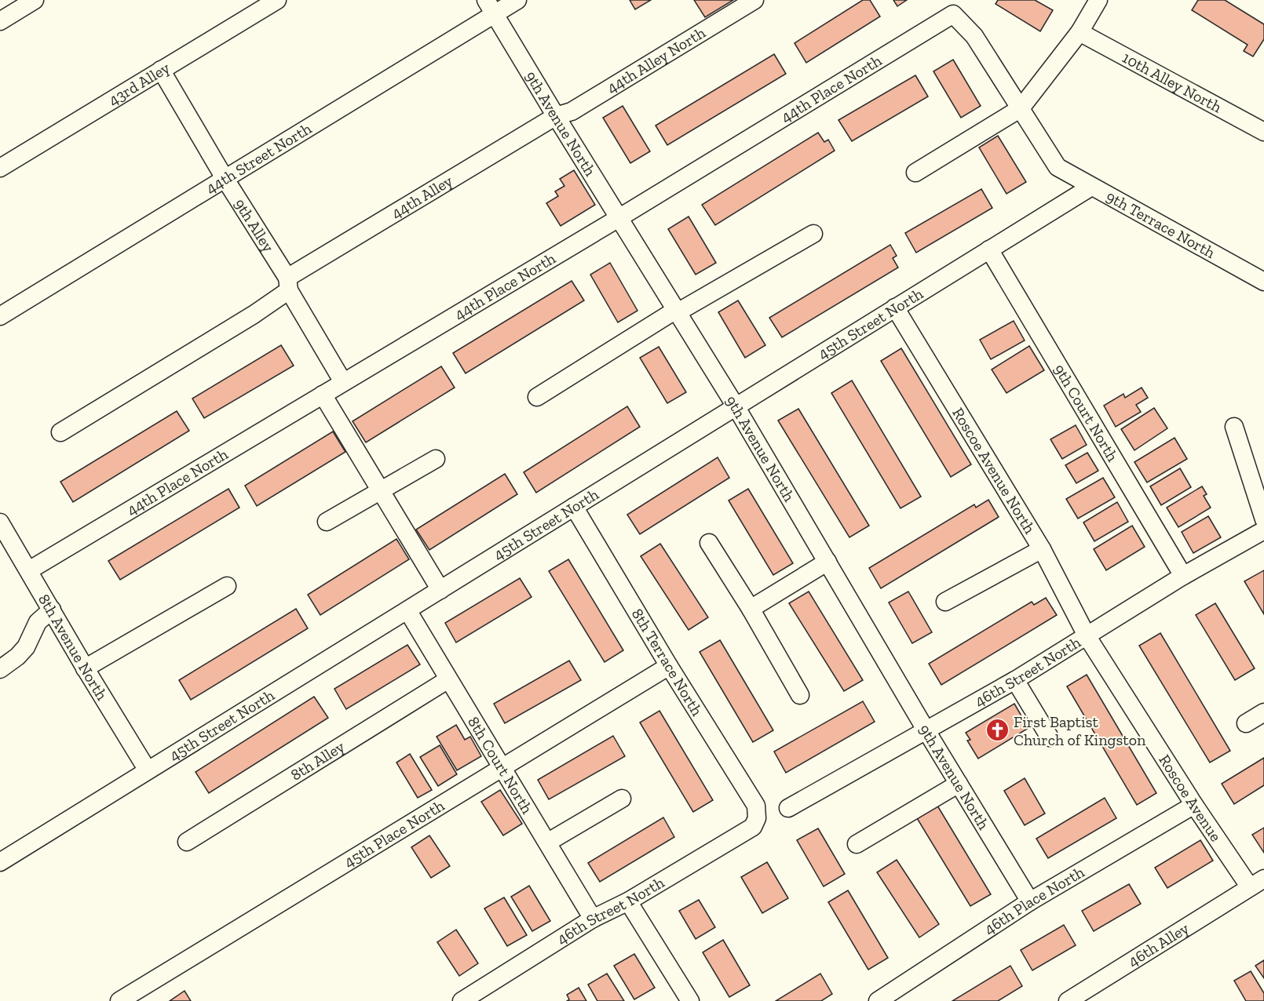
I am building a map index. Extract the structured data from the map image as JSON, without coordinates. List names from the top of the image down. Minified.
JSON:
{"streets":{"street":["44th Alley North","10th Alley North","43rd Alley","44th Place North","9th Avenue North","44th Street North","44th Alley","9th Terrace North","9th Alley","45th Street North","9th Court North","Roscoe Avenue North","8th Avenue North","8th Terrace North","46th Street North","8th Alley","8th Court North","Roscoe Avenue","45th Place North","46th Place North","46th Alley"]},"crossings":[["44th Alley North","9th Avenue North"],["44th Alley North","44th Alley"],["43rd Alley","9th Alley"],["44th Place North","9th Avenue North"],["44th Place North","9th Terrace North"],["44th Place North","9th Alley"],["44th Place North","8th Avenue North"],["9th Avenue North","44th Street North"],["9th Avenue North","44th Alley"],["9th Avenue North","45th Street North"],["9th Avenue North","46th Street North"],["9th Avenue North","46th Place North"],["44th Street North","9th Alley"],["44th Alley","9th Alley"],["9th Terrace North","45th Street North"],["45th Street North","9th Court North"],["45th Street North","Roscoe Avenue North"],["45th Street North","8th Avenue North"],["45th Street North","8th Terrace North"],["45th Street North","8th Court North"],["9th Court North","46th Street North"],["Roscoe Avenue North","46th Street North"],["Roscoe Avenue North","Roscoe Avenue"],["8th Terrace North","46th Street North"],["8th Terrace North","45th Place North"],["46th Street North","8th Court North"],["46th Street North","Roscoe Avenue"],["8th Alley","8th Court North"],["8th Court North","45th Place North"],["Roscoe Avenue","46th Place North"],["Roscoe Avenue","46th Alley"]],"places":{"church":["First Baptist Church of Kingston"]}}
